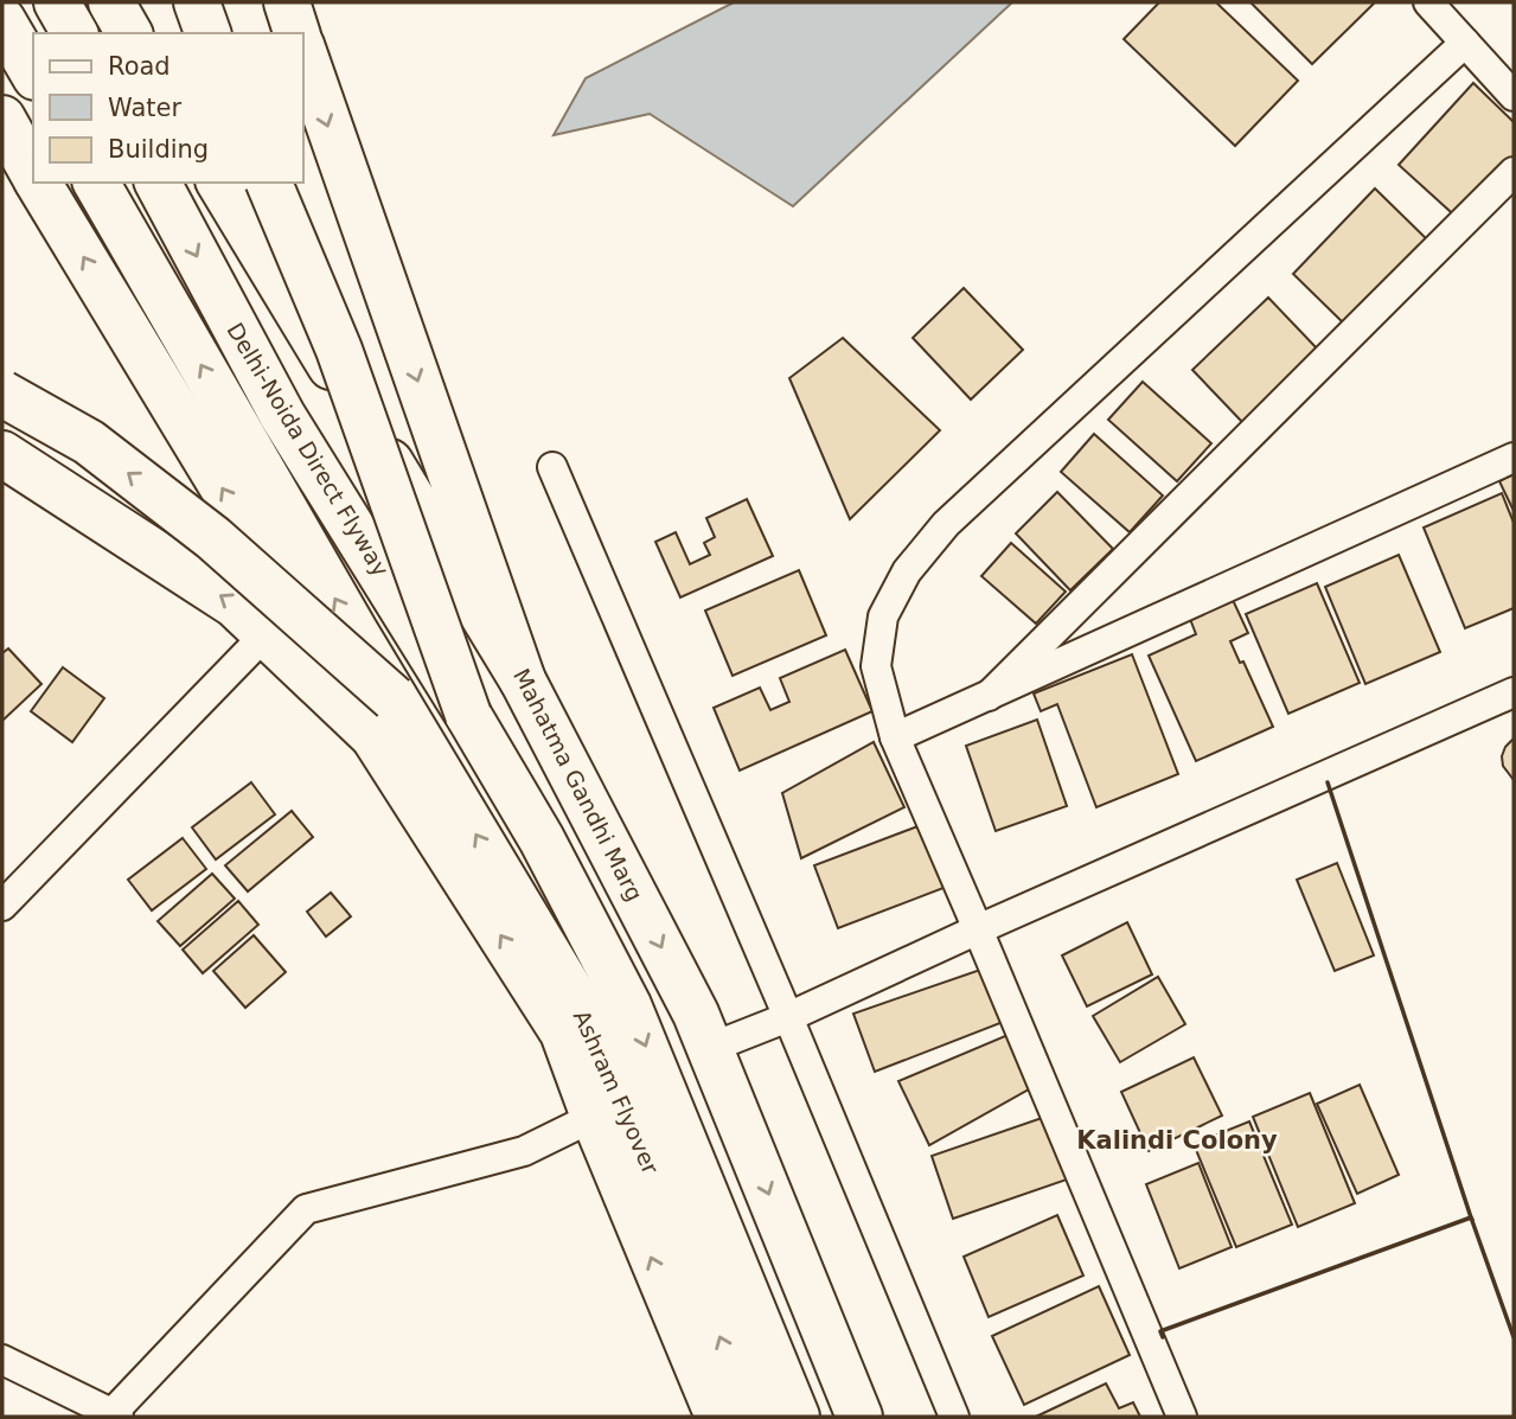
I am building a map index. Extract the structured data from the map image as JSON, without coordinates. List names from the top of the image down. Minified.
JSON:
{"streets":{"main road":["Delhi-Noida Direct Flyway","Mahatma Gandhi Marg","Ashram Flyover"]},"crossings":[["Delhi-Noida Direct Flyway","Ashram Flyover"]],"districts":["Kalindi Colony"],"legend":["Road","Water","Building"]}
